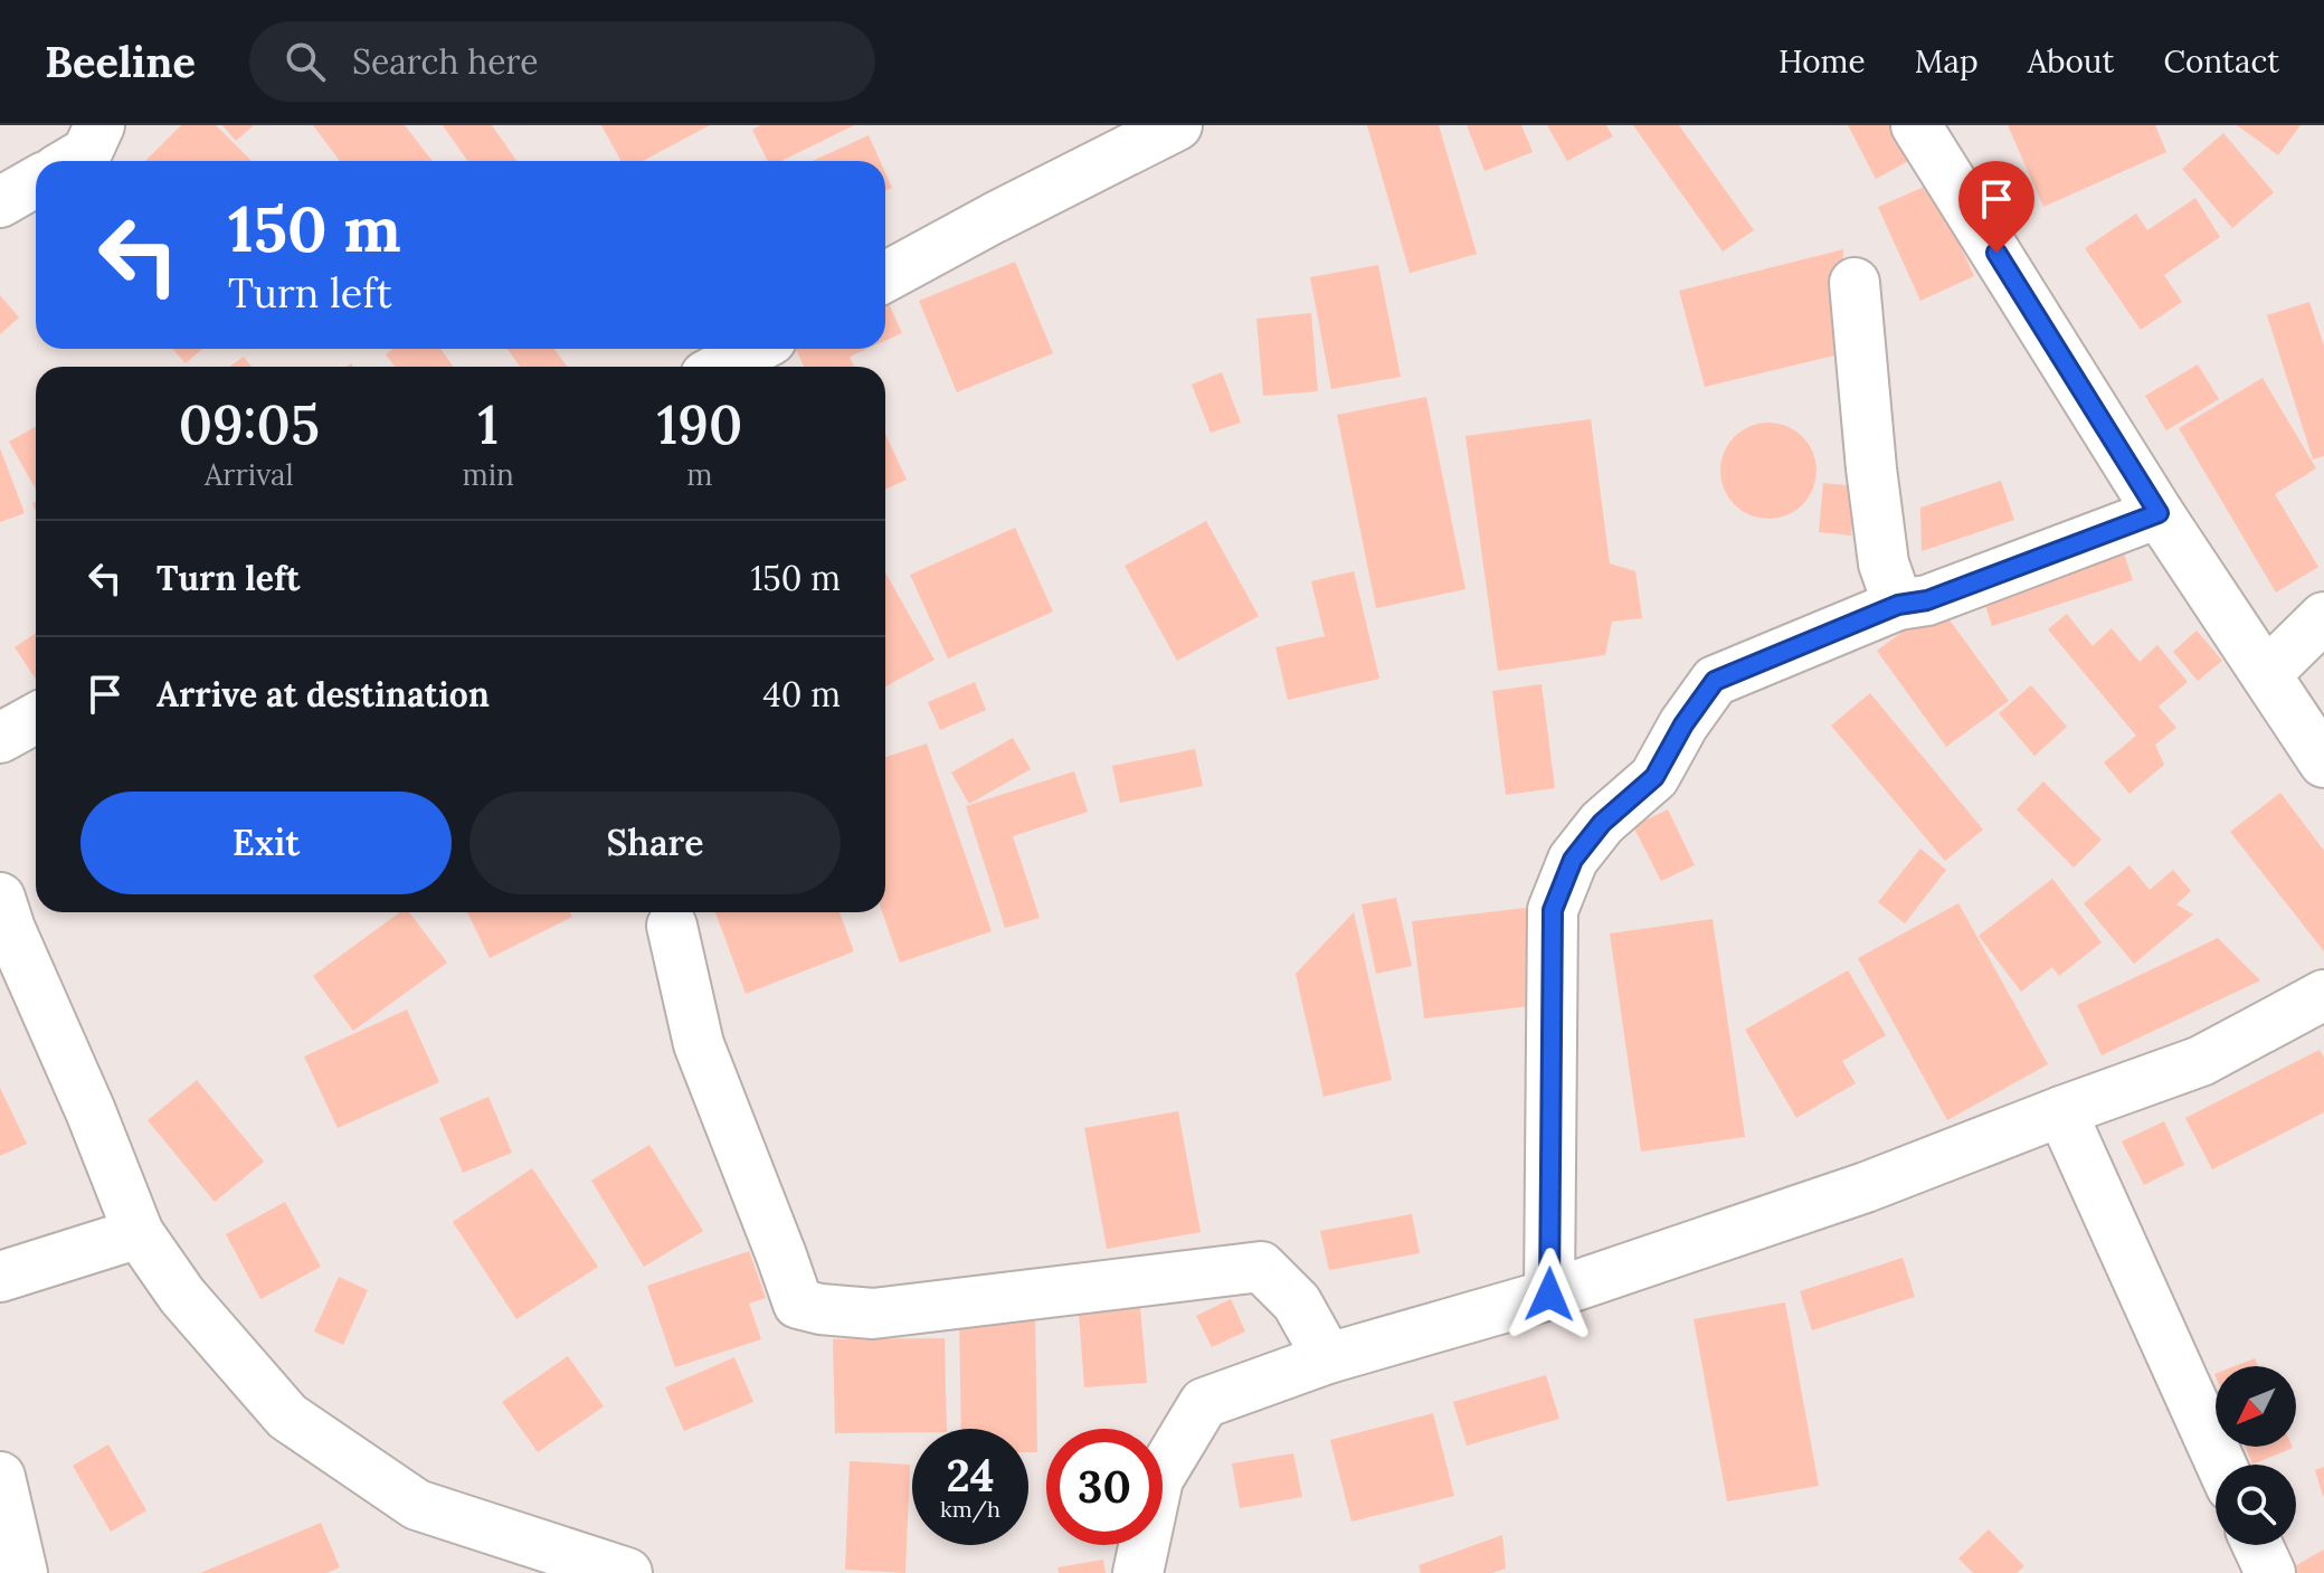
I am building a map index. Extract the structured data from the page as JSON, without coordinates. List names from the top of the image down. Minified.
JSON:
{"north":"bottom left","page":{"header":"Beeline","search":"Search here","nav":["Home","Map","About","Contact"],"turn":["150 m","Turn left"],"eta":["09:05","Arrival","1","min","190","m"],"list":[{"name":"Turn left","value":"150 m"},{"name":"Arrive at destination","value":"40 m"}],"buttons":["Exit","Share"],"speed":"24 km/h","limit":"30"}}
